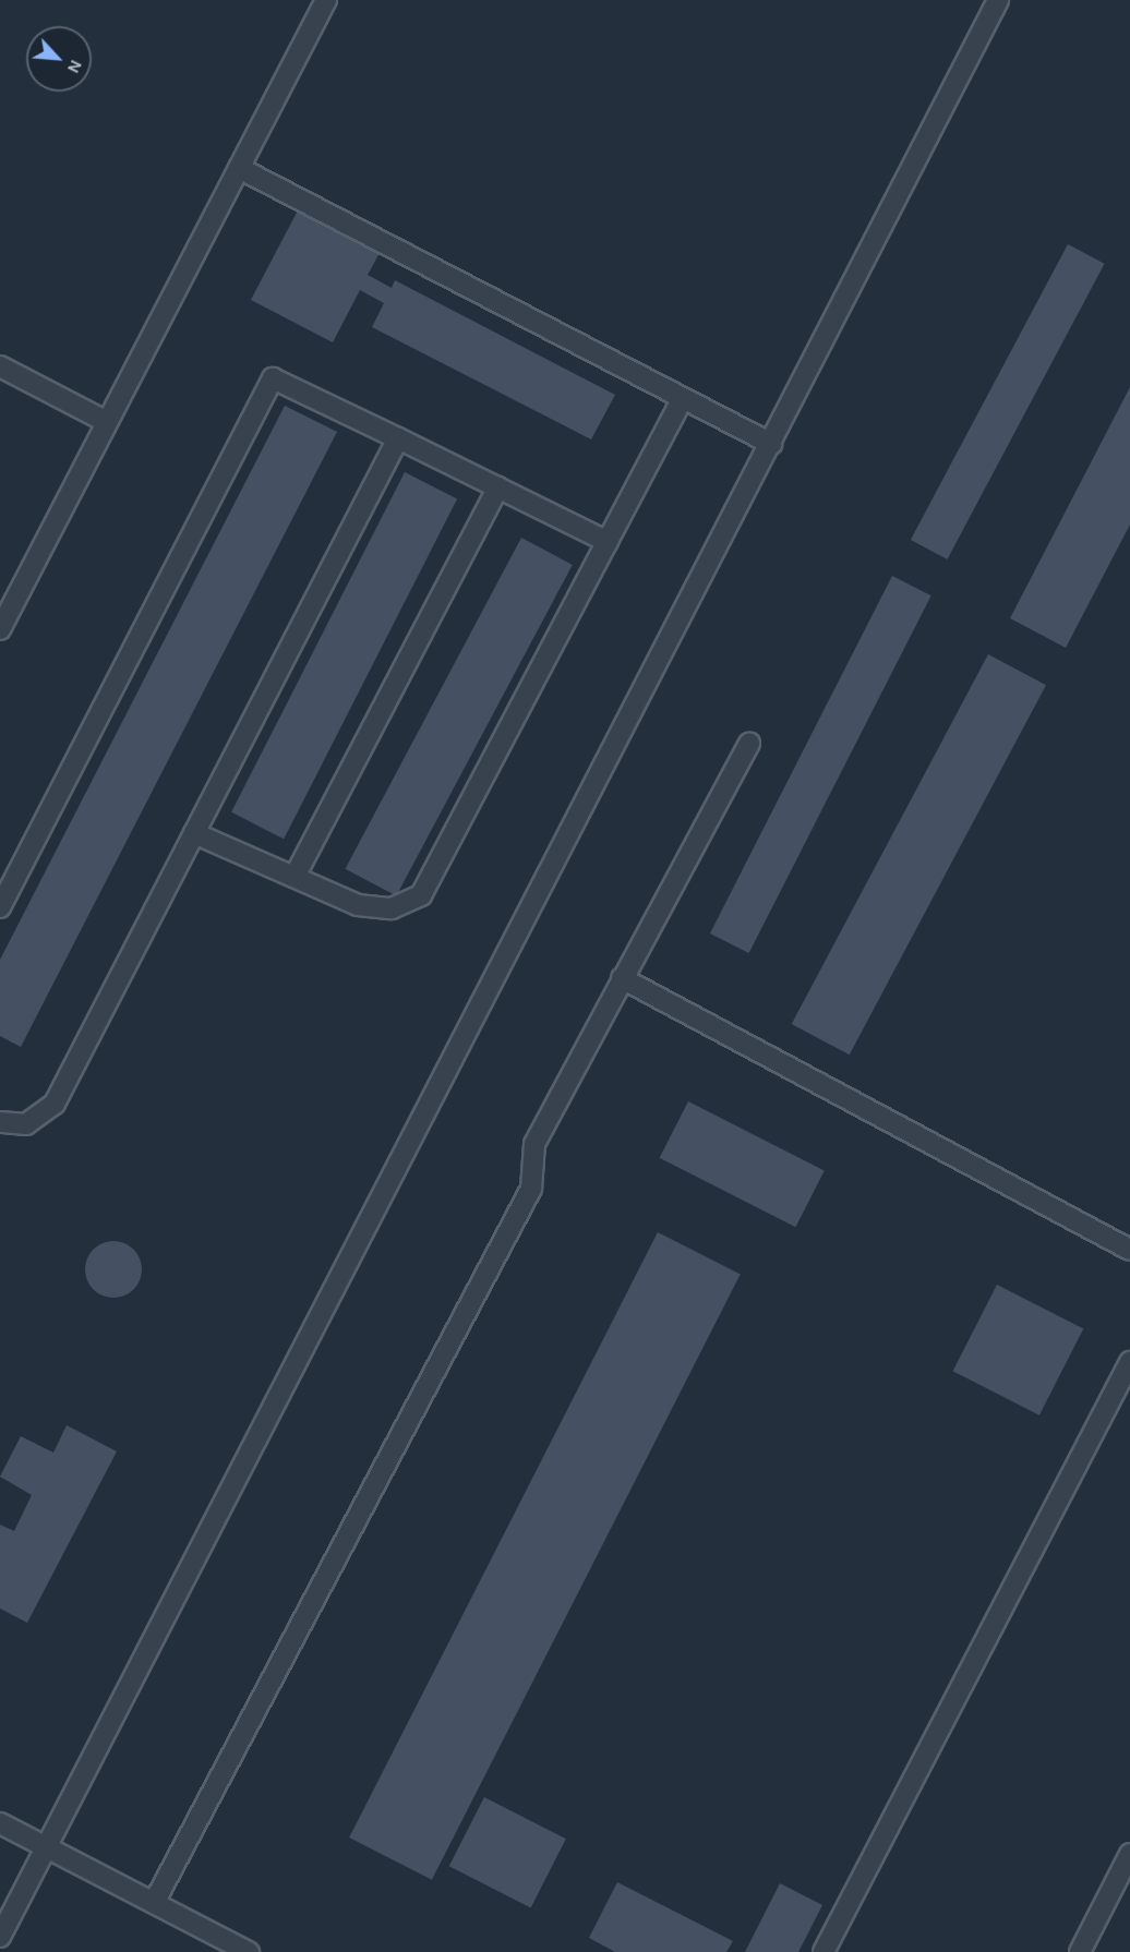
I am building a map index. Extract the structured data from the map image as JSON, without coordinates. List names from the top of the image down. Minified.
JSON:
{"north":"bottom right"}
